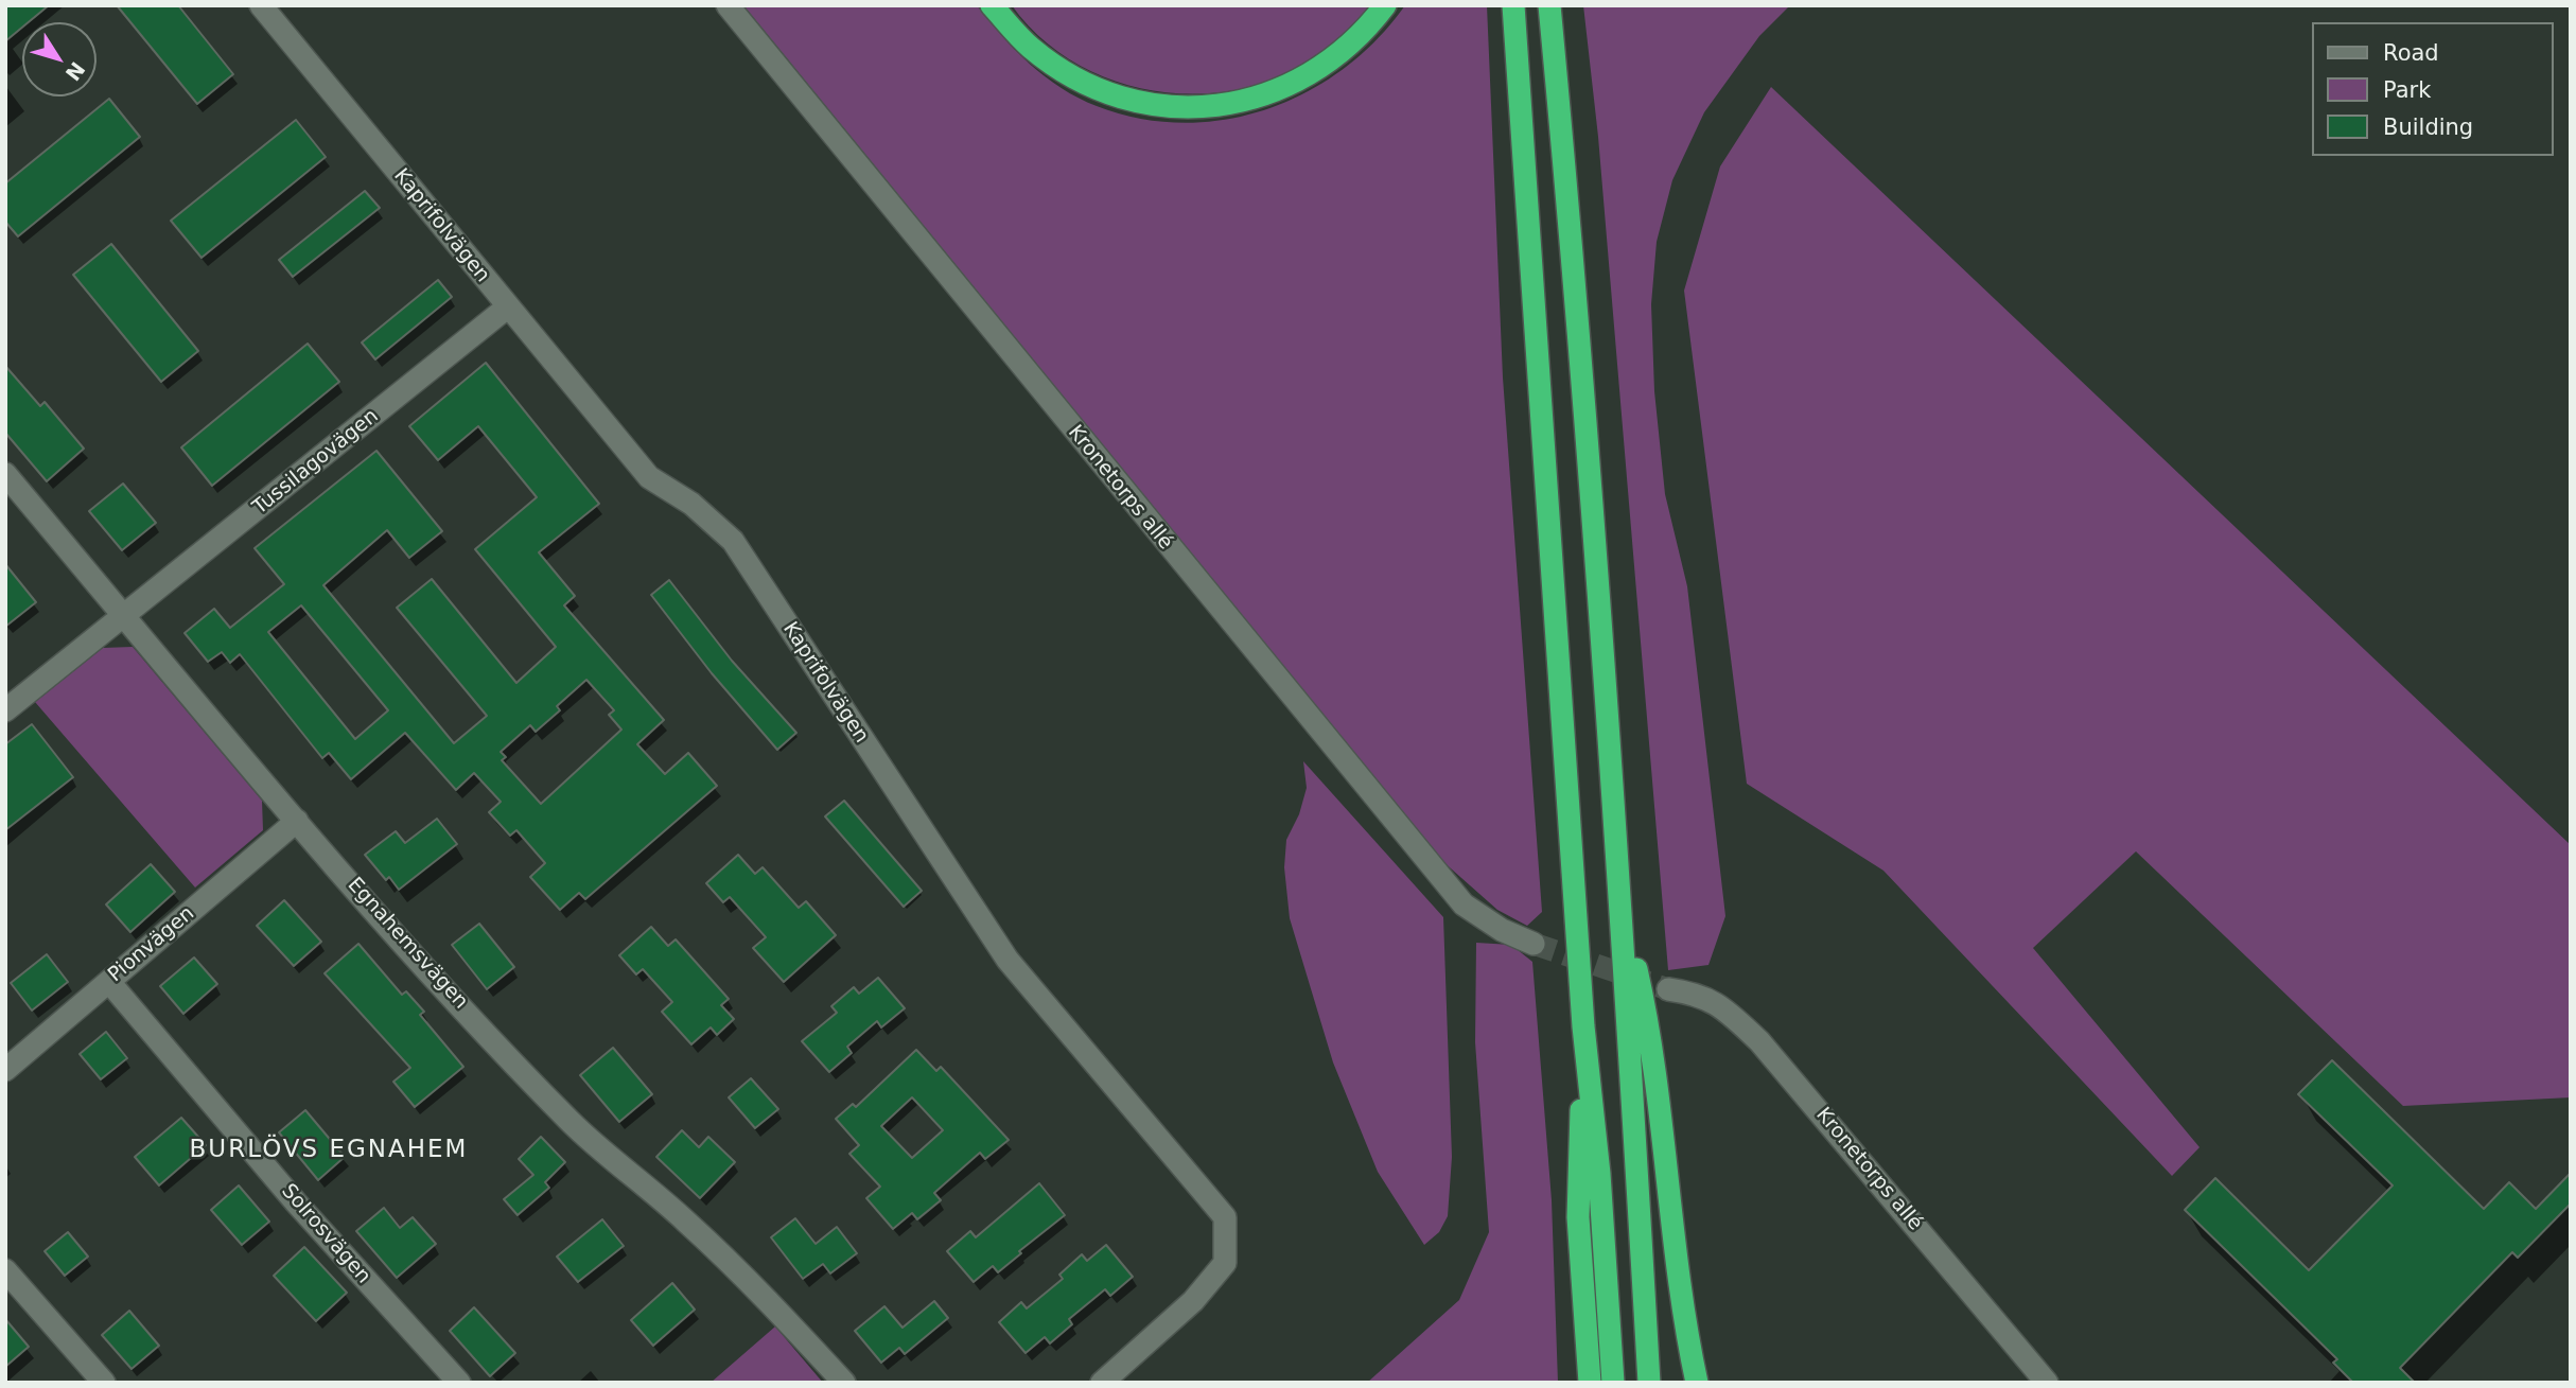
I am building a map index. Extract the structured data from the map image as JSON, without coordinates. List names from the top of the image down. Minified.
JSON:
{"streets":{"street":["Kaprifolvägen","Tussilagovägen","Kronetorps allé","Egnahemsvägen","Pionvägen","Solrosvägen"]},"crossings":[["Kaprifolvägen","Tussilagovägen"],["Tussilagovägen","Egnahemsvägen"],["Egnahemsvägen","Pionvägen"],["Pionvägen","Solrosvägen"]],"districts":["BURLÖVS EGNAHEM"],"legend":["Road","Park","Building"],"north":"bottom right"}
